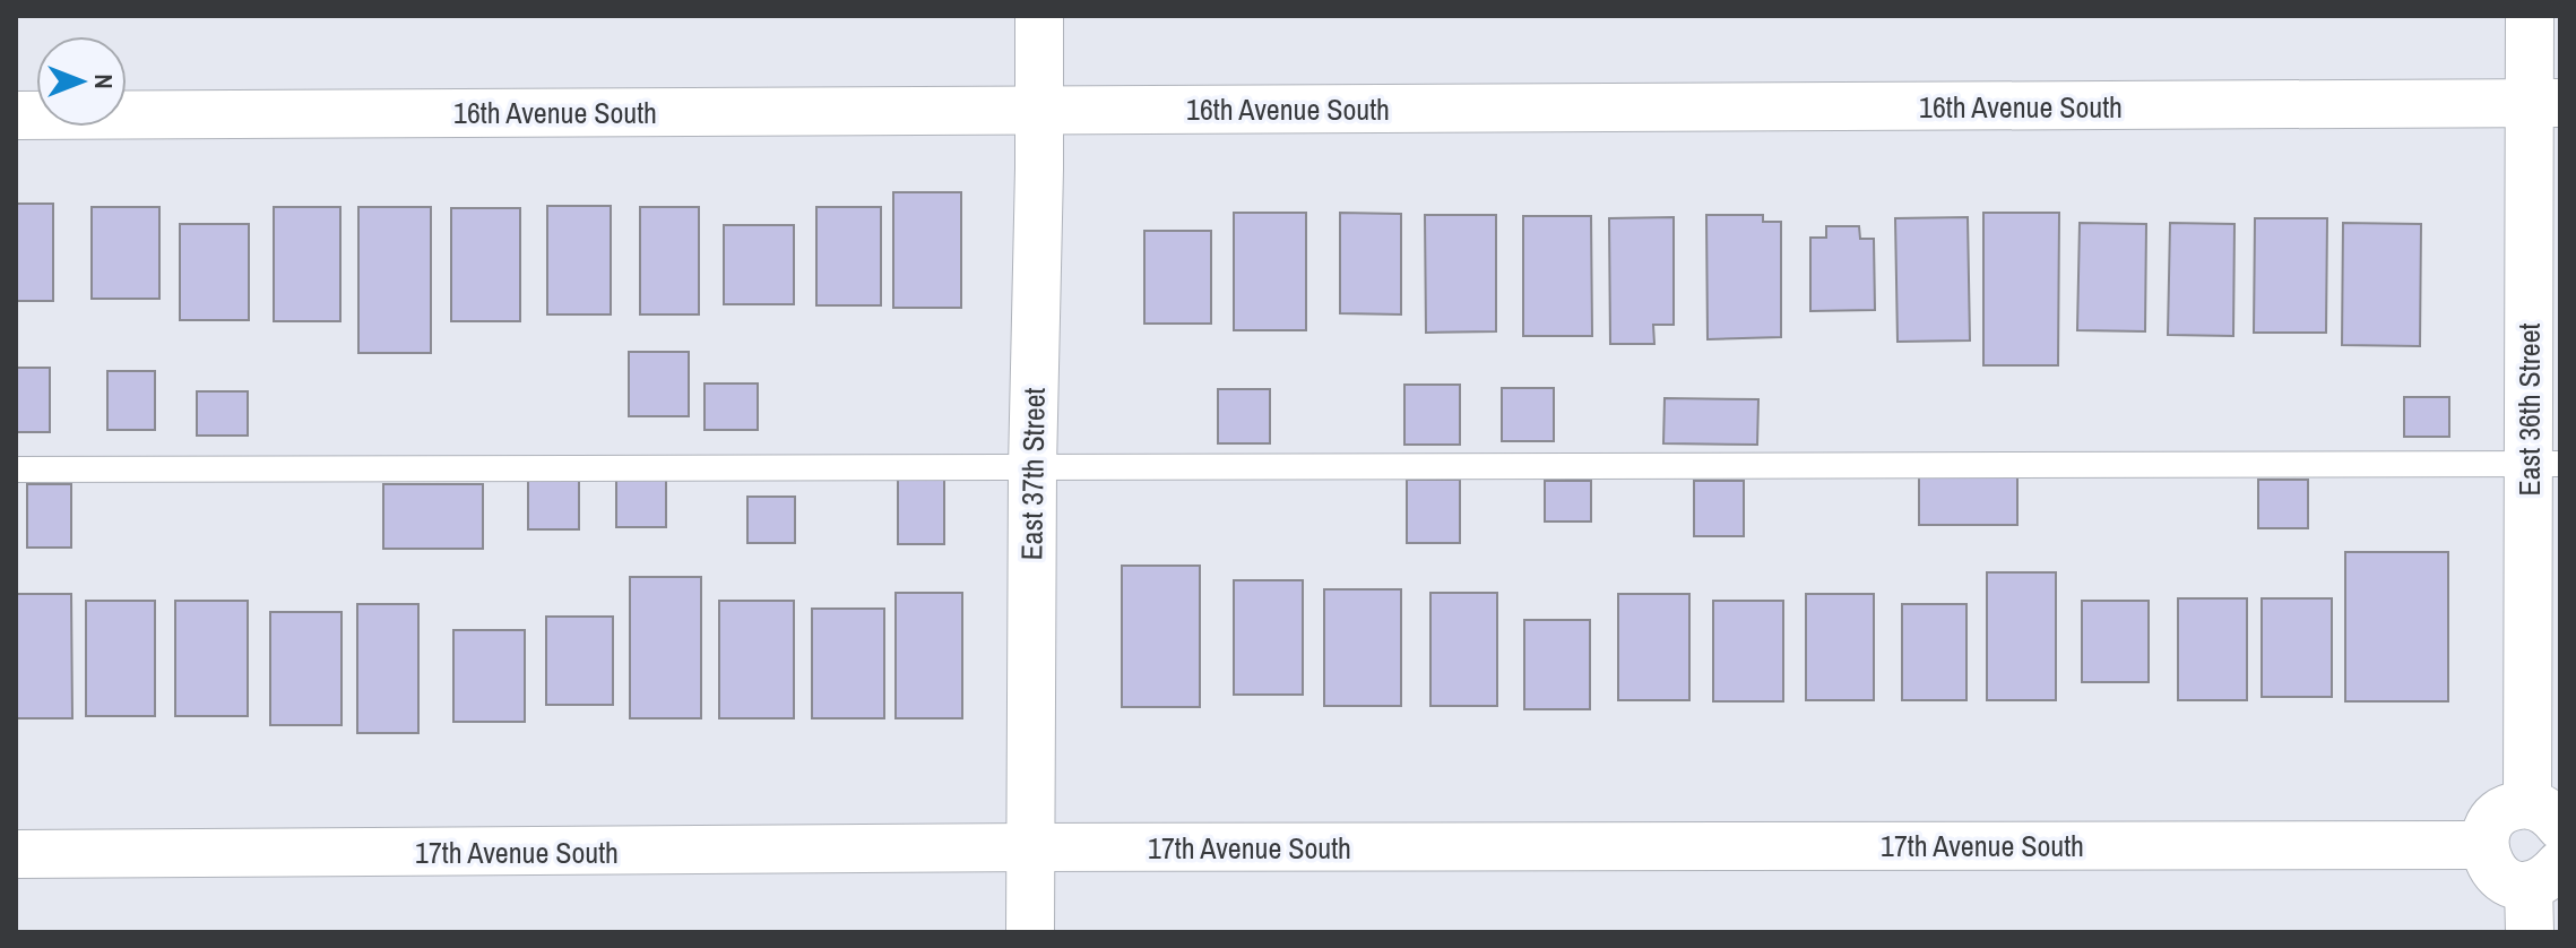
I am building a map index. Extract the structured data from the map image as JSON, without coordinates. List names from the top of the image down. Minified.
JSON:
{"streets":{"street":["16th Avenue South","East 36th Street","East 37th Street","17th Avenue South"]},"crossings":[["16th Avenue South","East 36th Street"],["16th Avenue South","East 37th Street"],["East 37th Street","17th Avenue South"]],"north":"right"}
